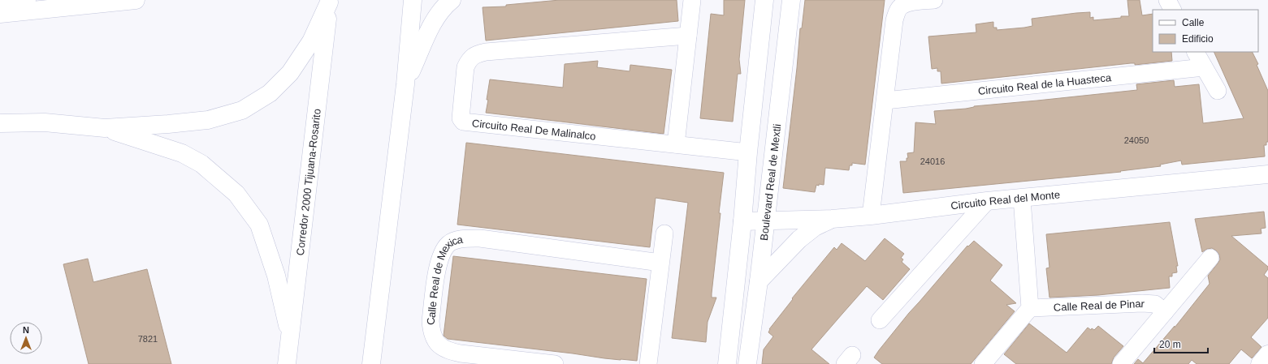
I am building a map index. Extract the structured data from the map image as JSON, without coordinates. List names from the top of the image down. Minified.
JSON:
{"streets":{"main road":["Corredor 2000 Tijuana-Rosarito","Boulevard Real de Mextli","Circuito Real del Monte"],"street":["Circuito Real de la Huasteca","Circuito Real De Malinalco","Calle Real de Mexica","Calle Real de Pinar"]},"crossings":[["Boulevard Real de Mextli","Circuito Real del Monte"]],"house_numbers":["24050","24016","7821"],"legend":["Calle","Edificio"],"scale_bar":"20 m","north":"top"}
